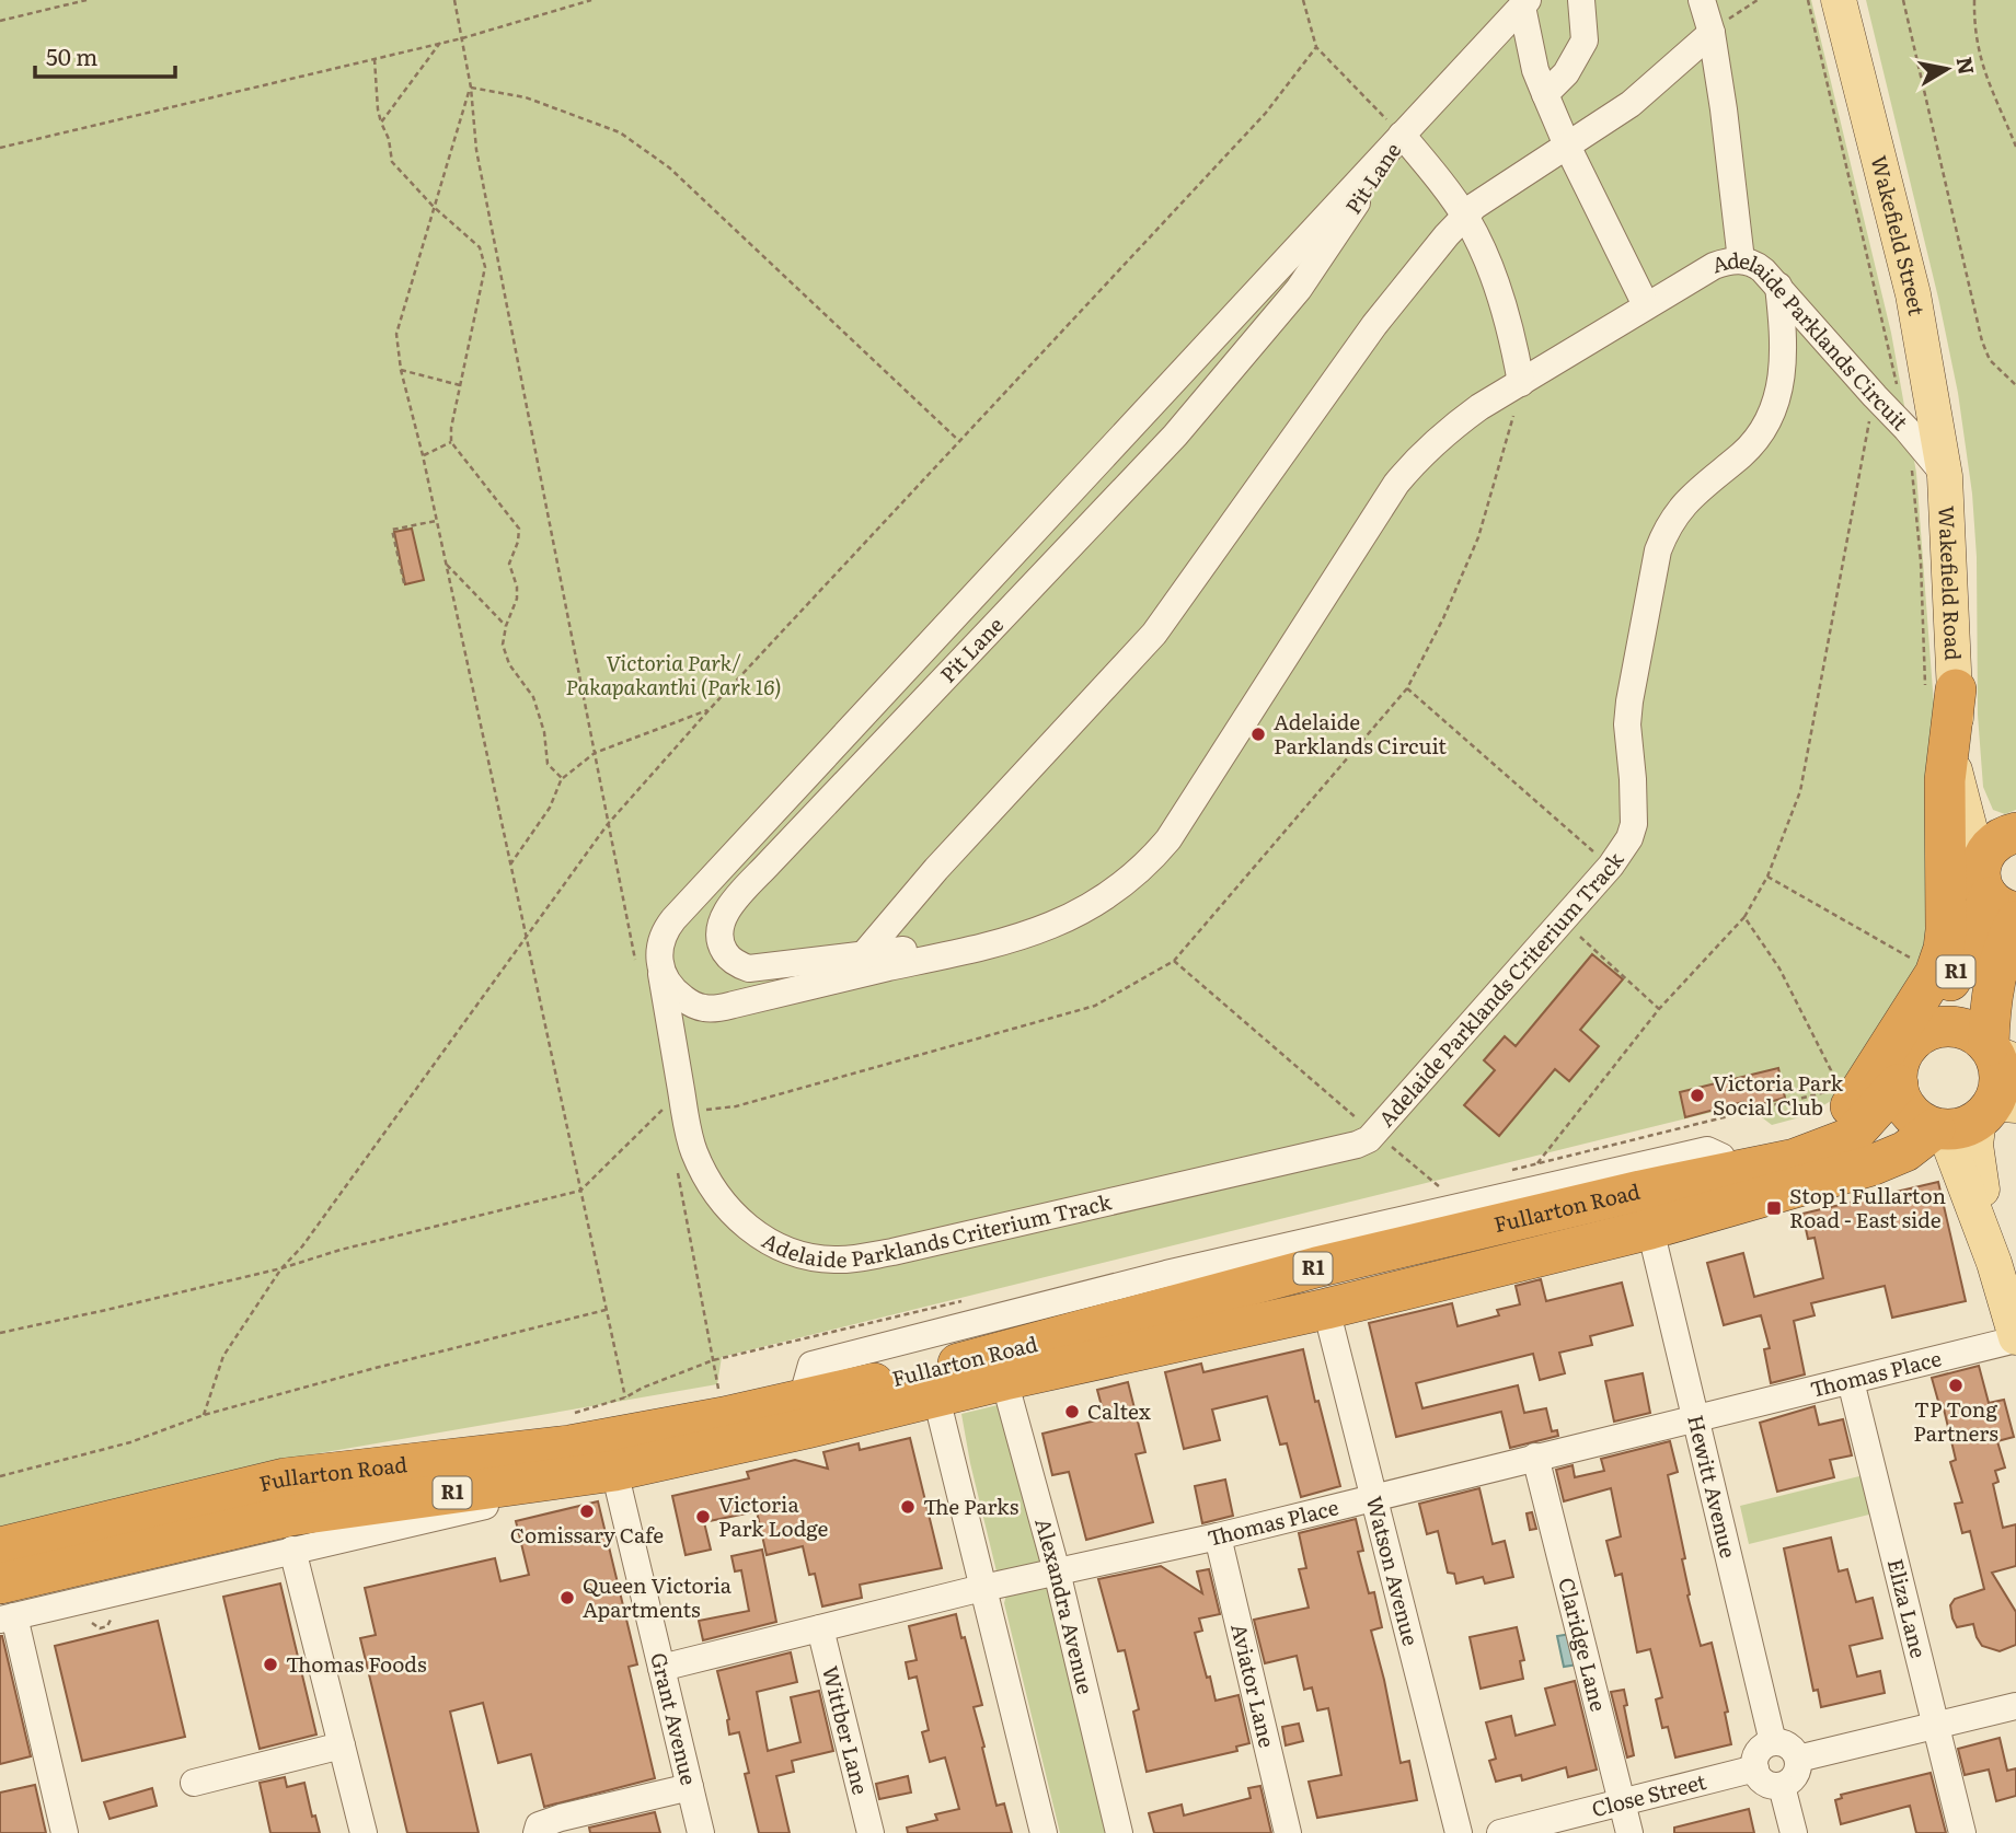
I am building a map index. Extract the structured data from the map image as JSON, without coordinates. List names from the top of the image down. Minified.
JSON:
{"streets":{"highway":["R1","Fullarton Road"],"main road":["Wakefield Street","Wakefield Road"],"street":["Pit Lane","Adelaide Parklands Circuit","Adelaide Parklands Criterium Track","Thomas Place","Hewitt Avenue","Watson Avenue","Alexandra Avenue","Eliza Lane","Claridge Lane","Aviator Lane","Grant Avenue","Wittber Lane","Close Street"]},"crossings":[["Pit Lane","Adelaide Parklands Circuit"],["Wakefield Street","Adelaide Parklands Circuit"],["Wakefield Street","Wakefield Road"],["Adelaide Parklands Circuit","Wakefield Road"],["Adelaide Parklands Circuit","Adelaide Parklands Criterium Track"],["Wakefield Road","R1"],["R1","Fullarton Road"],["Fullarton Road","Hewitt Avenue"],["Fullarton Road","Watson Avenue"],["Fullarton Road","Alexandra Avenue"],["Fullarton Road","Grant Avenue"],["Thomas Place","Hewitt Avenue"],["Thomas Place","Watson Avenue"],["Thomas Place","Alexandra Avenue"],["Thomas Place","Eliza Lane"],["Thomas Place","Claridge Lane"],["Thomas Place","Aviator Lane"],["Thomas Place","Grant Avenue"],["Thomas Place","Wittber Lane"],["Hewitt Avenue","Close Street"],["Claridge Lane","Close Street"]],"parks":["Victoria Park/ Pakapakanthi (Park 16)"],"places":{"other":["Adelaide Parklands Circuit","Victoria Park Social Club","TP Tong Partners","Caltex","The Parks","Comissary Cafe","Victoria Park Lodge","Queen Victoria Apartments","Thomas Foods"],"transit":["Stop 1 Fullarton Road - East side"]},"scale_bar":"50 m","north":"right"}
